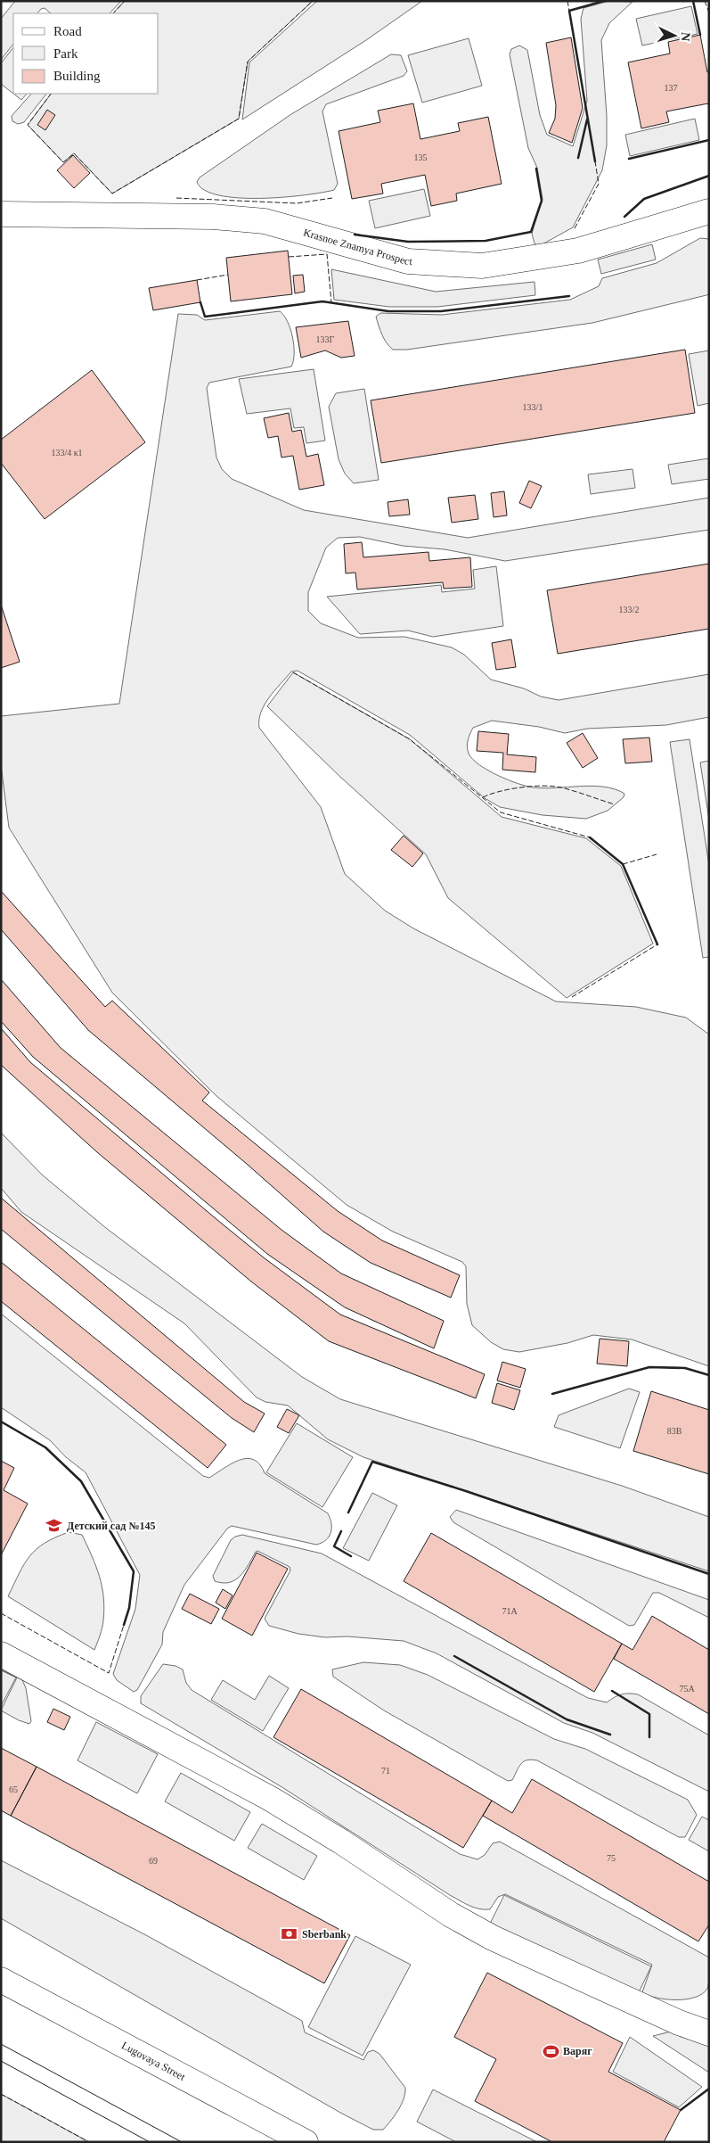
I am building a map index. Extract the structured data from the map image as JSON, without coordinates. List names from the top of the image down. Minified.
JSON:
{"streets":{"main road":["Krasnoe Znamya Prospect","Lugovaya Street"]},"places":{"school or university":["Детский сад №145"],"bank":["Sberbank"],"sports":["Варяг"]},"house_numbers":["137","135","133Г","133/1","133/4 к1","133/2","83В","71А","75А","71","65","75","69"],"legend":["Road","Park","Building"],"north":"right"}
